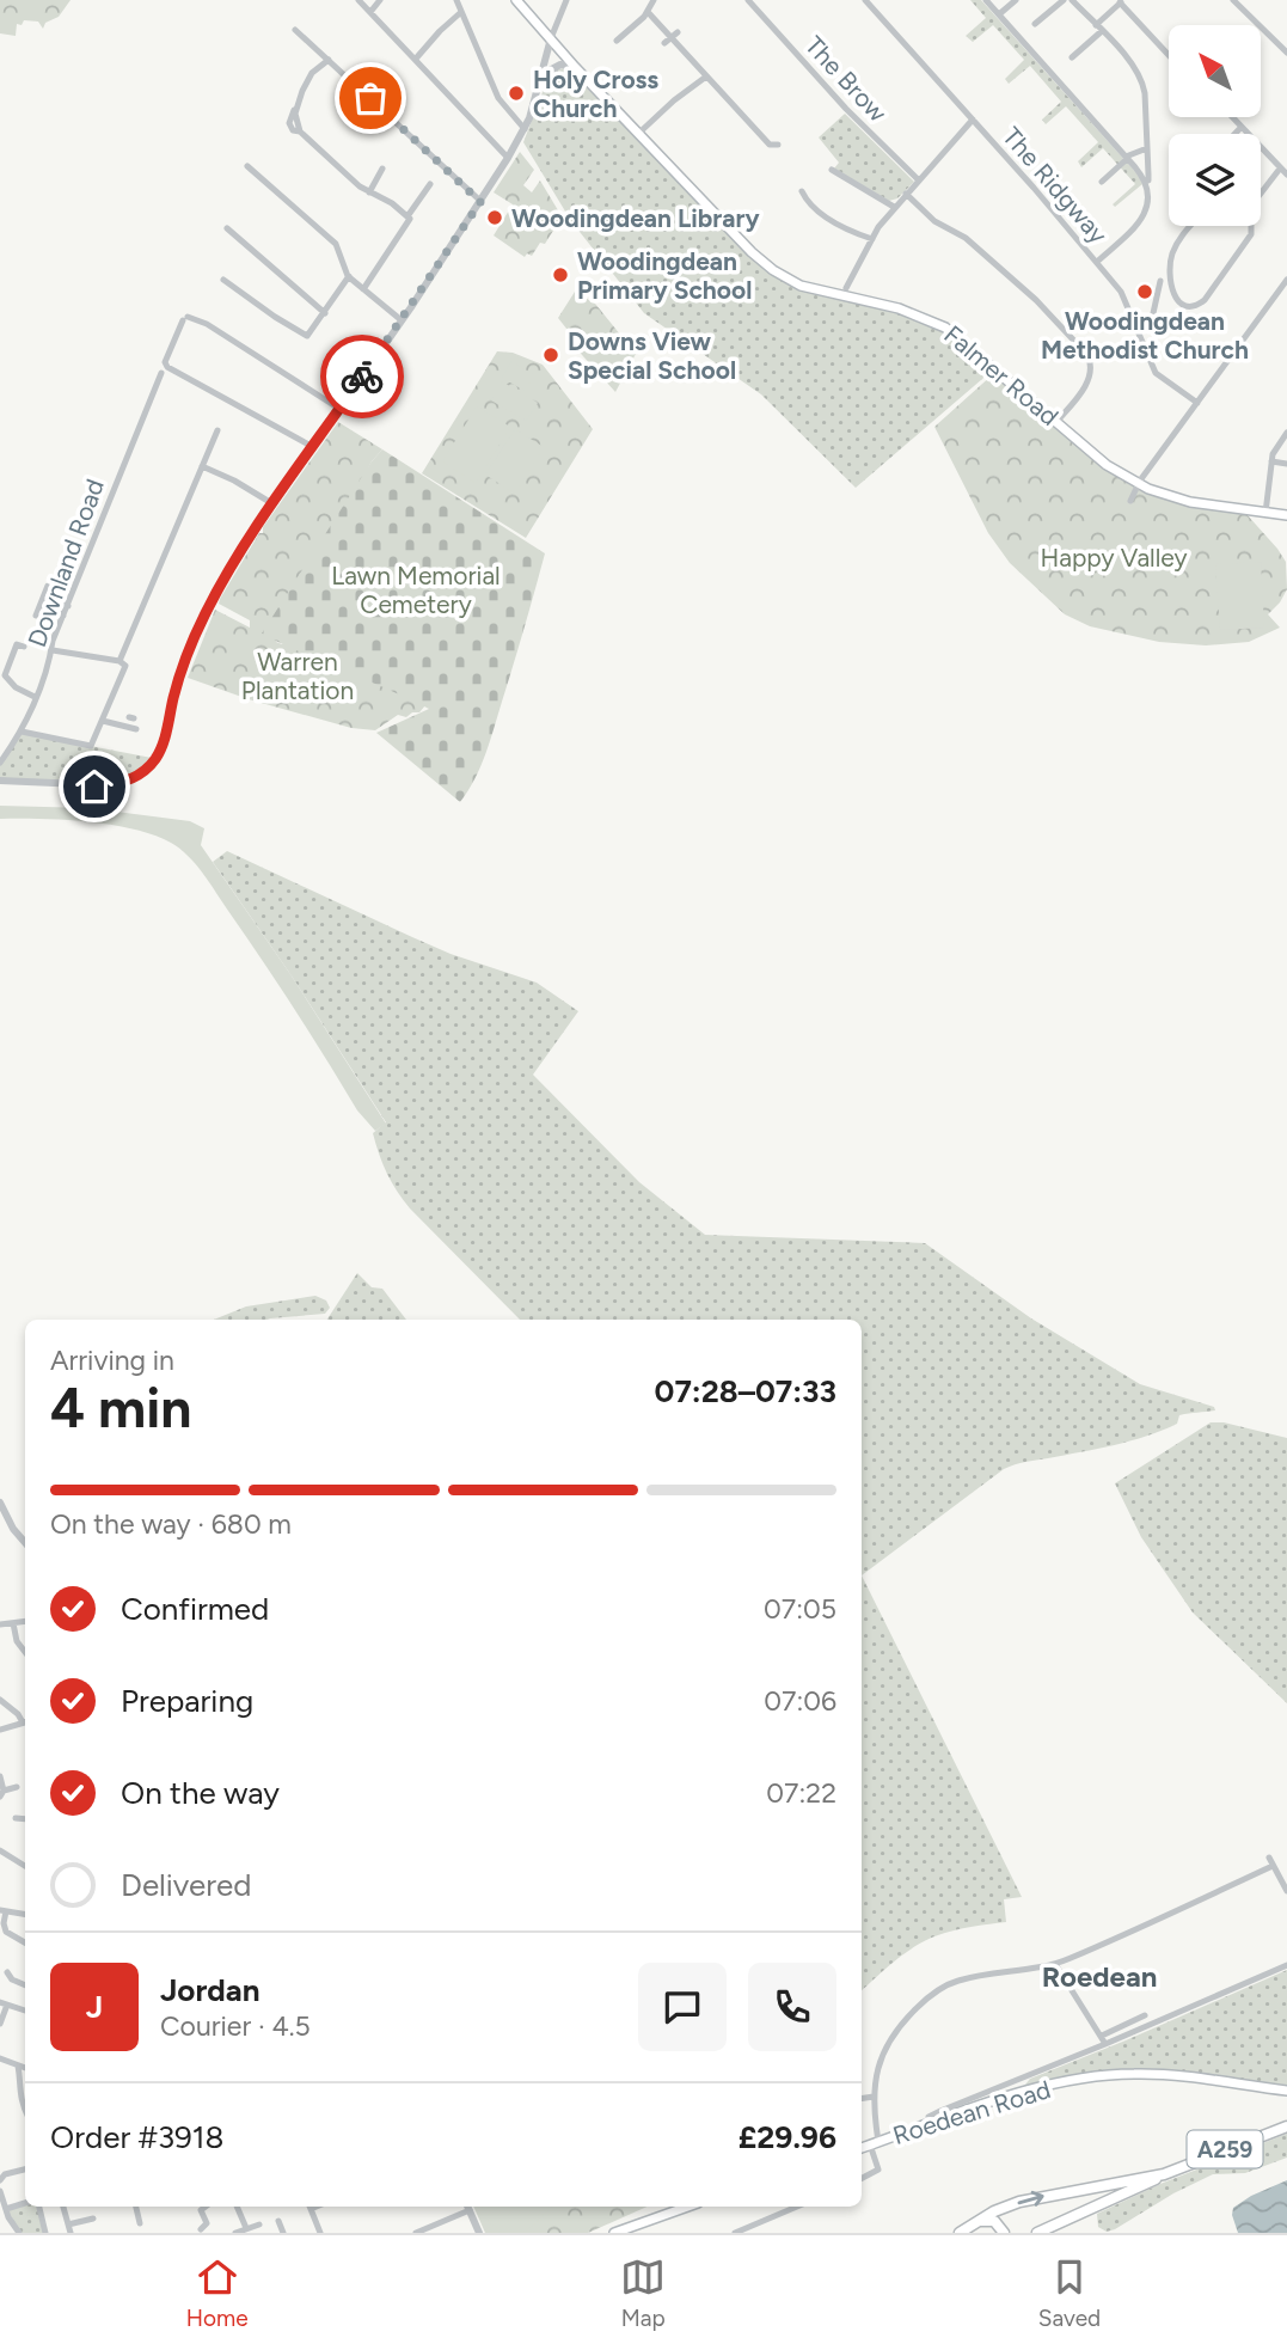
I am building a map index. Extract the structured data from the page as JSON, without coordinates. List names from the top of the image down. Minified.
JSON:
{"streets":{"main road":["Falmer Road","Roedean Road","A259"],"street":["The Brow","The Ridgway","Downland Road"]},"districts":["Roedean"],"parks":["Happy Valley","Lawn Memorial Cemetery","Warren Plantation"],"places":["Holy Cross Church","Woodingdean Library","Woodingdean Primary School","Woodingdean Methodist Church","Downs View Special School"],"north":"top left","page":{"heading":["4 min","Arriving in","07:28–07:33"],"panel":["Jordan","Courier · 4.5","Order #3918","£29.96"],"bar":"On the way · 680 m","list":[["Confirmed","07:05"],["Preparing","07:06"],["On the way","07:22"],"Delivered"],"round":"J","tabs":["Home","Map","Saved"]}}
